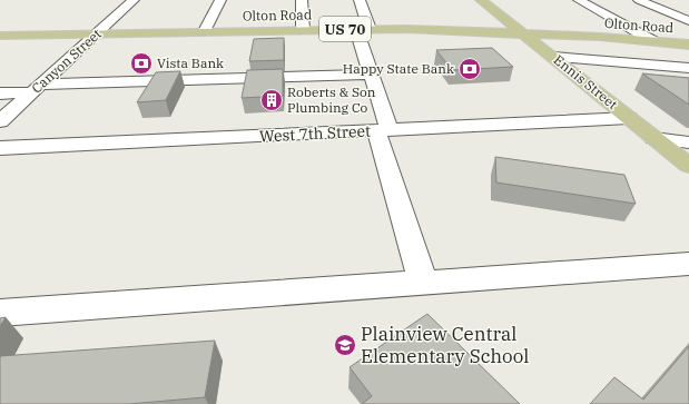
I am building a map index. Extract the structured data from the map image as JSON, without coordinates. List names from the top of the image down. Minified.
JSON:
{"streets":{"main road":["Olton Road","US 70","Ennis Street"],"street":["Canyon Street","West 7th Street"]},"crossings":[["Olton Road","Canyon Street"],["Olton Road","Ennis Street"],["Ennis Street","West 7th Street"]],"places":{"bank":["Vista Bank","Happy State Bank"],"building":["Roberts & Son Plumbing Co"],"school or university":["Plainview Central Elementary School"]}}
